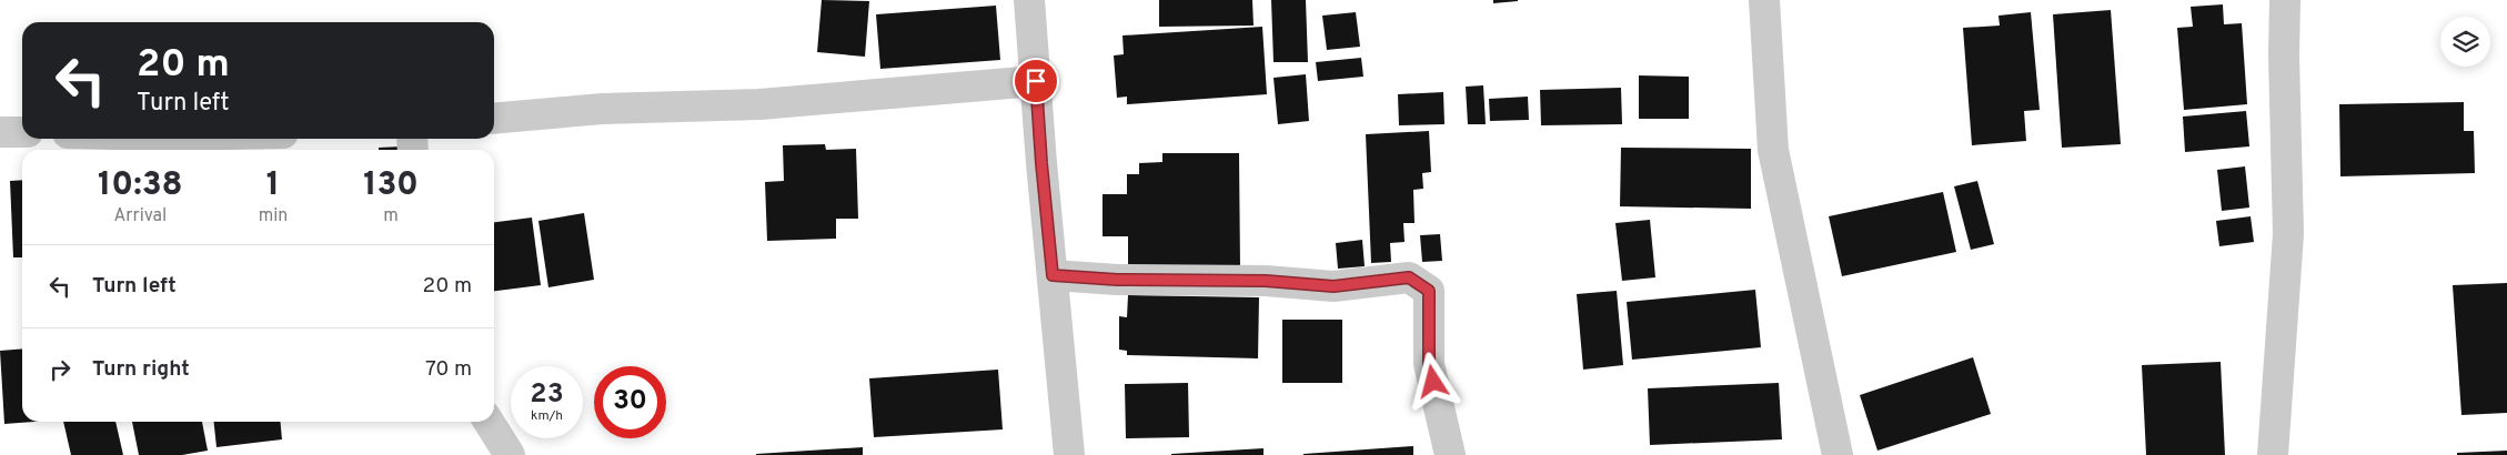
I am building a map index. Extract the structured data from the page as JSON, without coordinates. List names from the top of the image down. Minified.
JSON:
{"page":{"turn":["20 m","Turn left"],"eta":["10:38","Arrival","1","min","130","m"],"list":[{"name":"Turn left","value":"20 m"},{"name":"Turn right","value":"70 m"}],"speed":"23 km/h","limit":"30"}}
